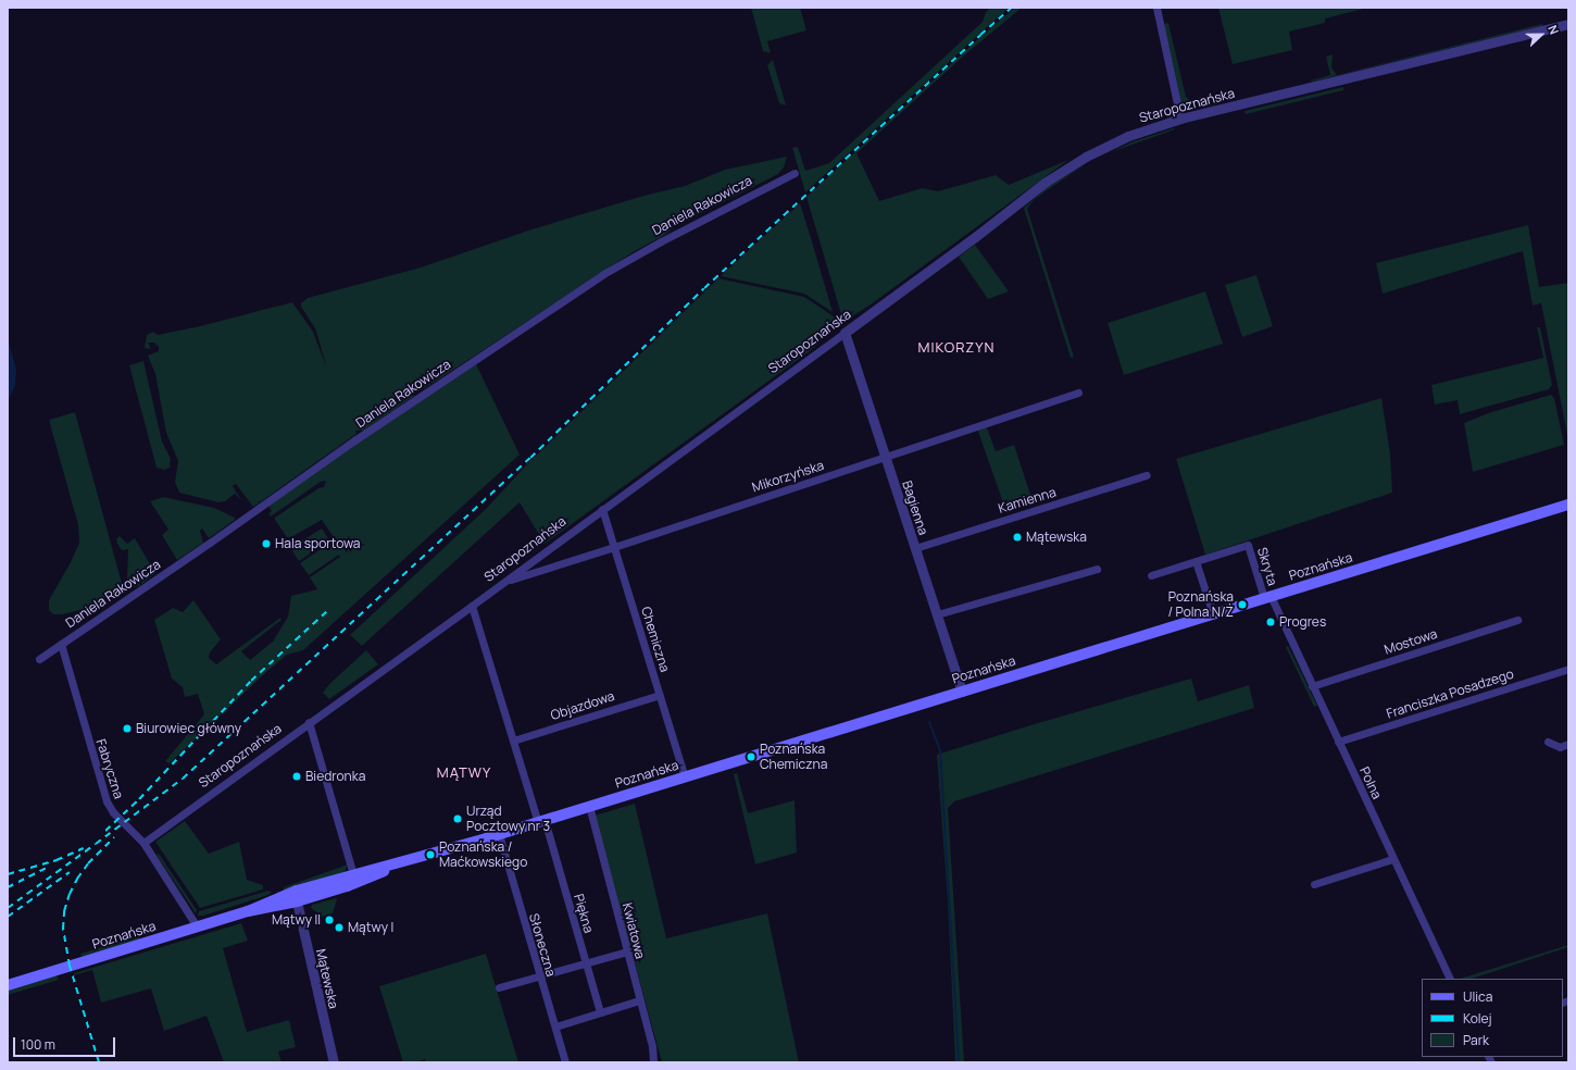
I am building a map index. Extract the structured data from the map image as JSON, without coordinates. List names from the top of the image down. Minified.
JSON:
{"streets":{"main road":["Poznańska"],"street":["Staropoznańska","Daniela Rakowicza","Mikorzyńska","Kamienna","Bagienna","Skryta","Chemiczna","Mostowa","Franciszka Posadzego","Objazdowa","Fabryczna","Polna","Piękna","Kwiatowa","Słoneczna","Mątewska"]},"crossings":[["Staropoznańska","Mikorzyńska"],["Staropoznańska","Bagienna"],["Staropoznańska","Chemiczna"],["Staropoznańska","Fabryczna"],["Daniela Rakowicza","Fabryczna"],["Mikorzyńska","Bagienna"],["Mikorzyńska","Chemiczna"],["Kamienna","Bagienna"],["Bagienna","Poznańska"],["Skryta","Poznańska"],["Skryta","Polna"],["Poznańska","Chemiczna"],["Poznańska","Fabryczna"],["Poznańska","Polna"],["Poznańska","Piękna"],["Poznańska","Kwiatowa"],["Poznańska","Słoneczna"],["Poznańska","Mątewska"],["Chemiczna","Objazdowa"],["Mostowa","Polna"],["Franciszka Posadzego","Polna"]],"districts":["MIKORZYN","MĄTWY"],"places":["Mątewska","Hala sportowa","Poznańska / Polna N/Ż","Progres","Biurowiec główny","Poznańska Chemiczna","Biedronka","Urząd Pocztowy nr 3","Poznańska / Maćkowskiego","Mątwy II","Mątwy I"],"legend":["Ulica","Kolej","Park"],"scale_bar":"100 m","north":"right"}
